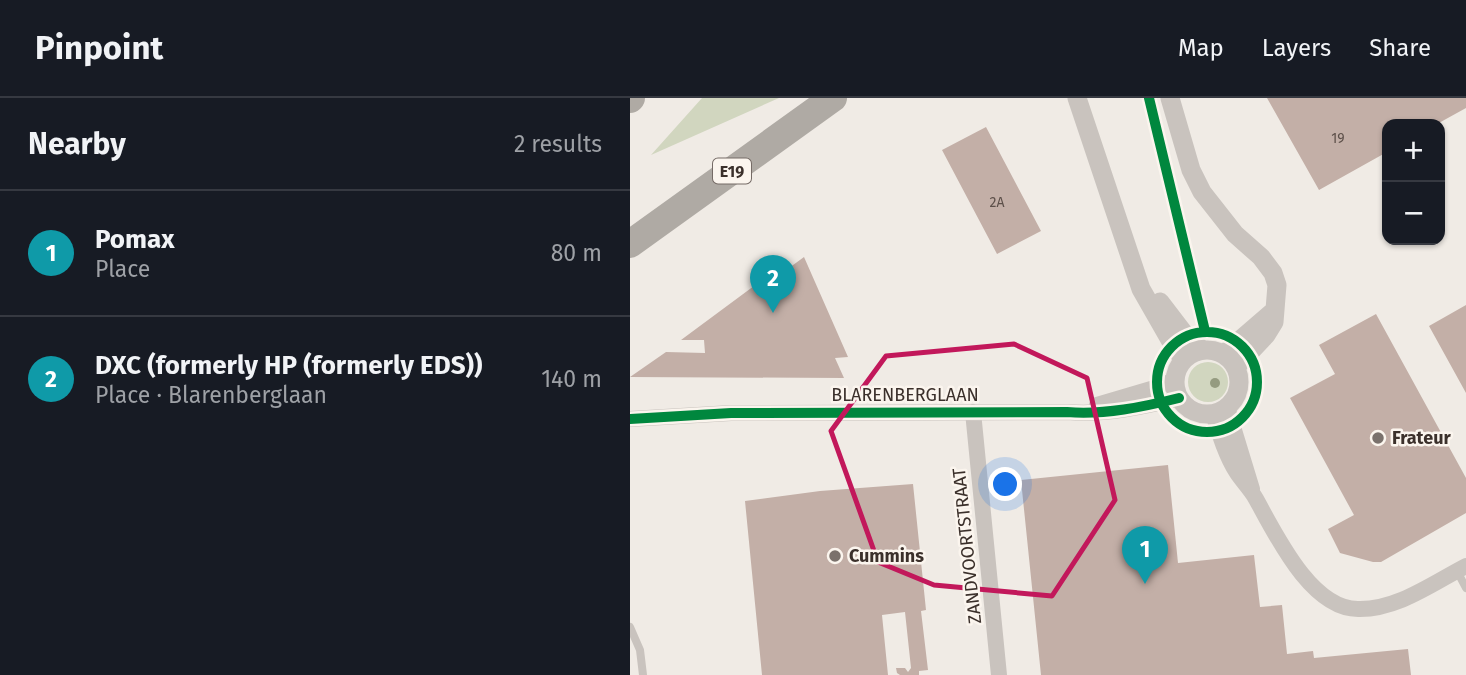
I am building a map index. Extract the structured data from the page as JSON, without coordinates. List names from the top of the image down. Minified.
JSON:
{"streets":{"highway":["E19"],"street":["BLARENBERGLAAN","ZANDVOORTSTRAAT"]},"crossings":[["BLARENBERGLAAN","ZANDVOORTSTRAAT"]],"places":["Frateur","Cummins"],"house_numbers":["19","2A"],"page":{"header":"Pinpoint","nav":["Map","Layers","Share"],"heading":["Nearby","2 results"],"map_buttons":["+","−"],"list":[{"mark":"1","name":"Pomax","note":"Place","value":"80 m"},{"mark":"2","name":"DXC (formerly HP (formerly EDS))","note":"Place · Blarenberglaan","value":"140 m"}],"pins":["2","1"]}}
